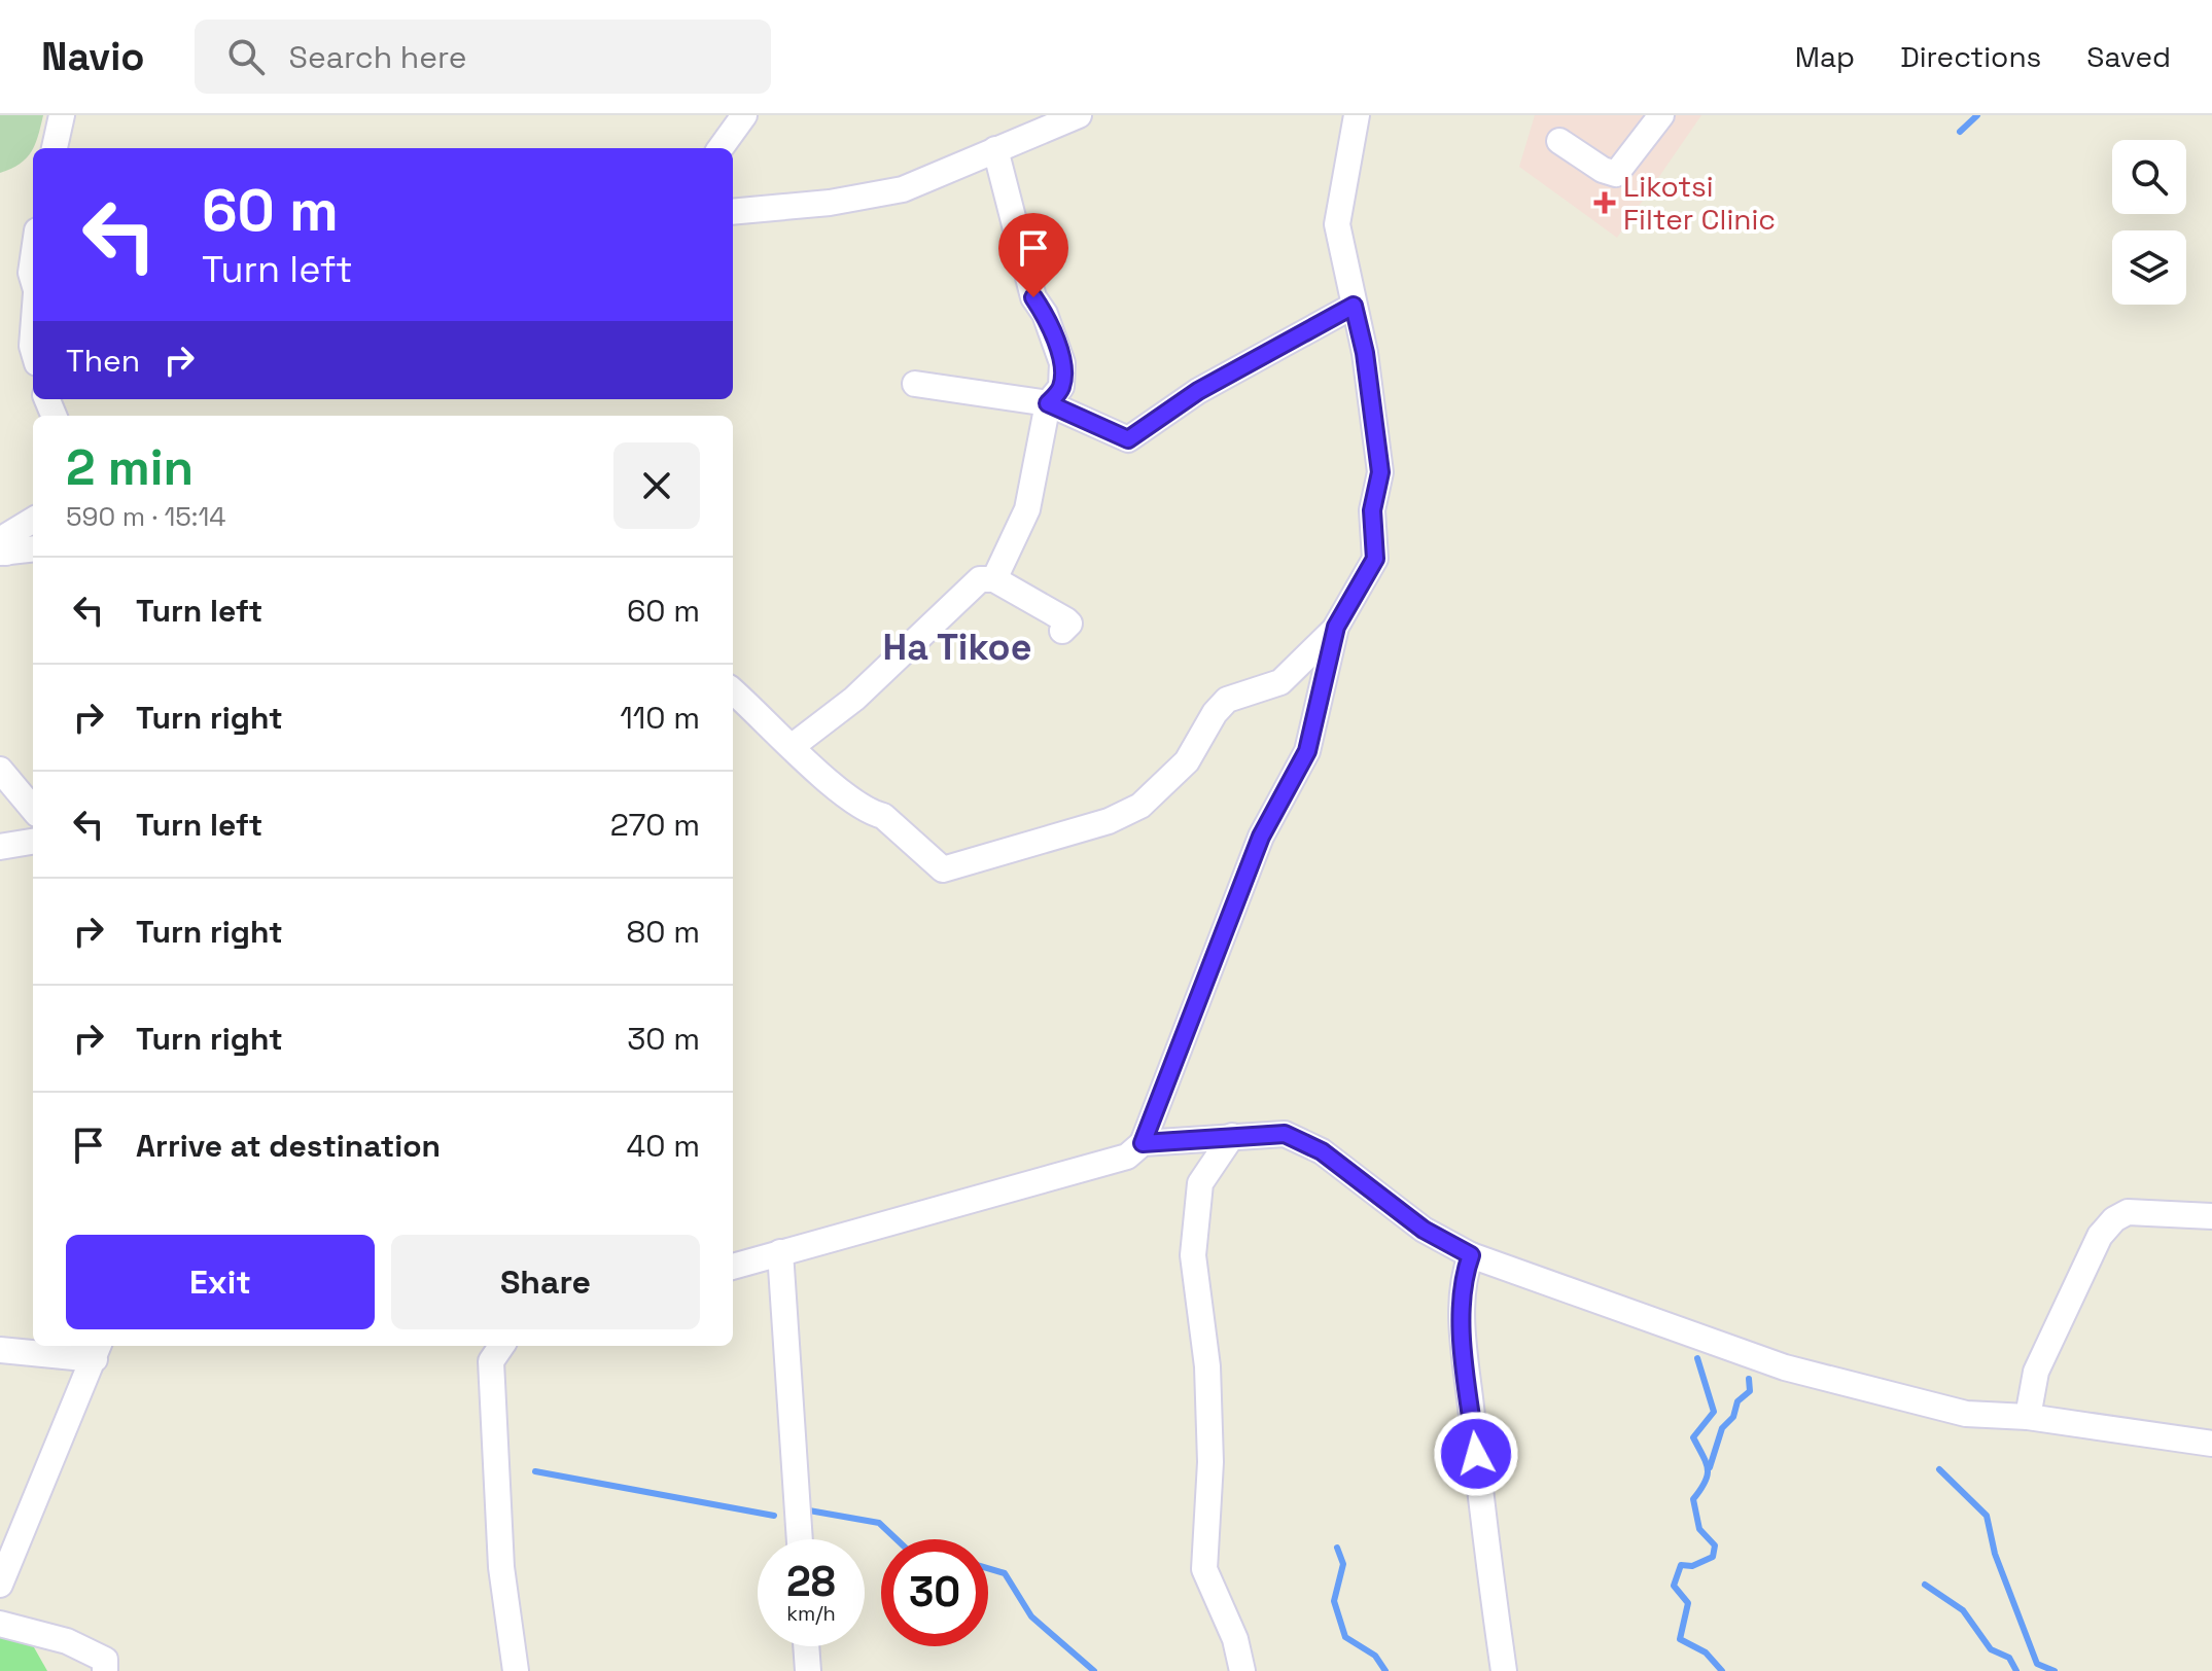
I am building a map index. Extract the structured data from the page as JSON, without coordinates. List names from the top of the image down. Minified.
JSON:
{"districts":["Ha Tikoe"],"places":{"health":["Likotsi Filter Clinic"]},"page":{"header":"Navio","search":"Search here","nav":["Map","Directions","Saved"],"turn":["60 m","Turn left"],"then":"Then","heading":["2 min","590 m · 15:14"],"list":[{"name":"Turn left","value":"60 m"},{"name":"Turn right","value":"110 m"},{"name":"Turn left","value":"270 m"},{"name":"Turn right","value":"80 m"},{"name":"Turn right","value":"30 m"},{"name":"Arrive at destination","value":"40 m"}],"buttons":["Exit","Share"],"speed":"28 km/h","limit":"30"}}
